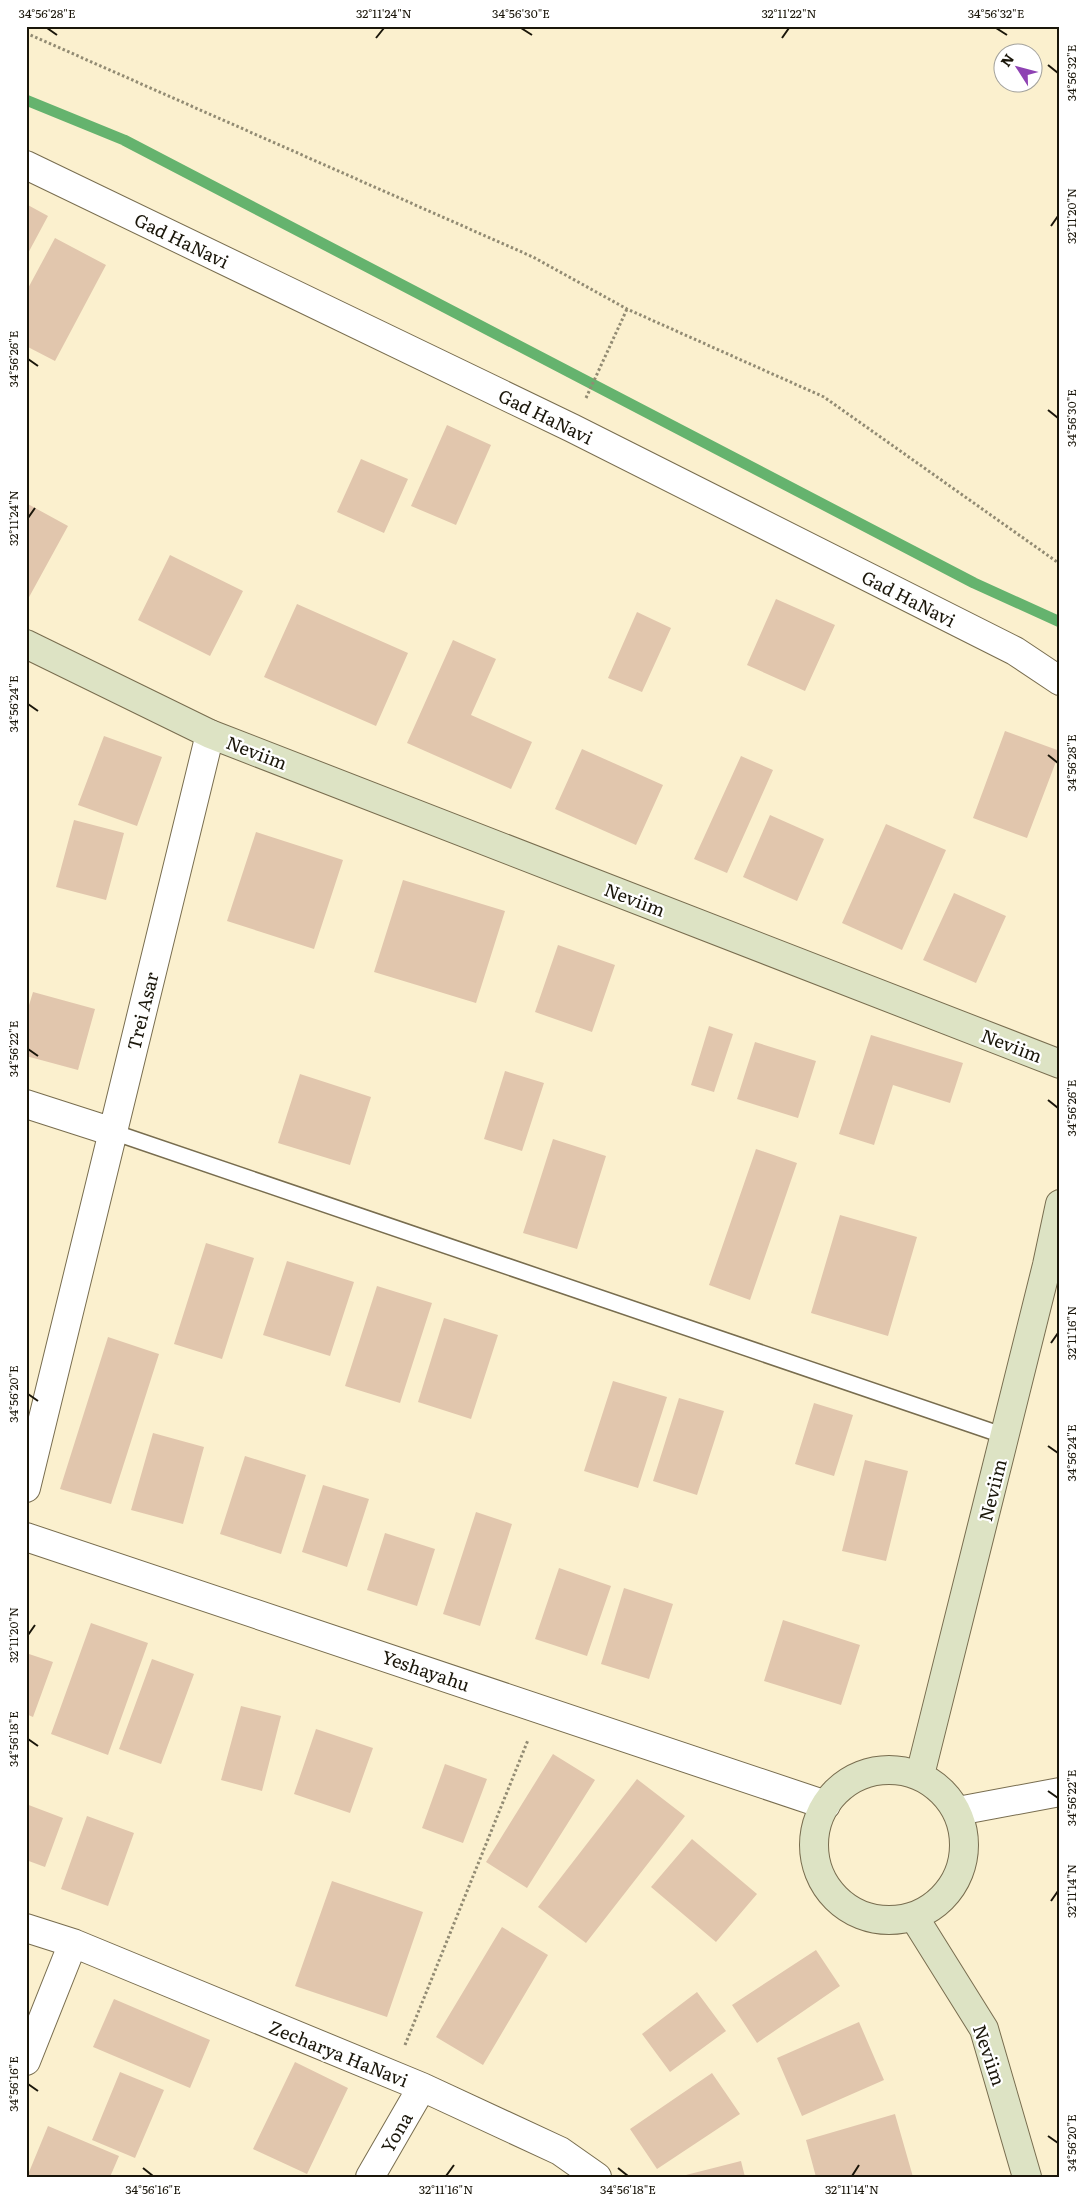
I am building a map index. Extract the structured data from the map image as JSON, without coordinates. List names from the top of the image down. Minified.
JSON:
{"streets":{"street":["Gad HaNavi","Neviim","Trei Asar","Yeshayahu","Zecharya HaNavi","Yona"]},"crossings":[["Neviim","Trei Asar"],["Neviim","Yeshayahu"],["Zecharya HaNavi","Yona"]],"north":"top left","coordinates":["34°56'28\"E","32°11'24\"N","34°56'30\"E","32°11'22\"N","34°56'32\"E","32°11'20\"N","34°56'26\"E","34°56'24\"E","34°56'22\"E","32°11'16\"N","34°56'20\"E","34°56'18\"E","32°11'14\"N","34°56'16\"E"]}
